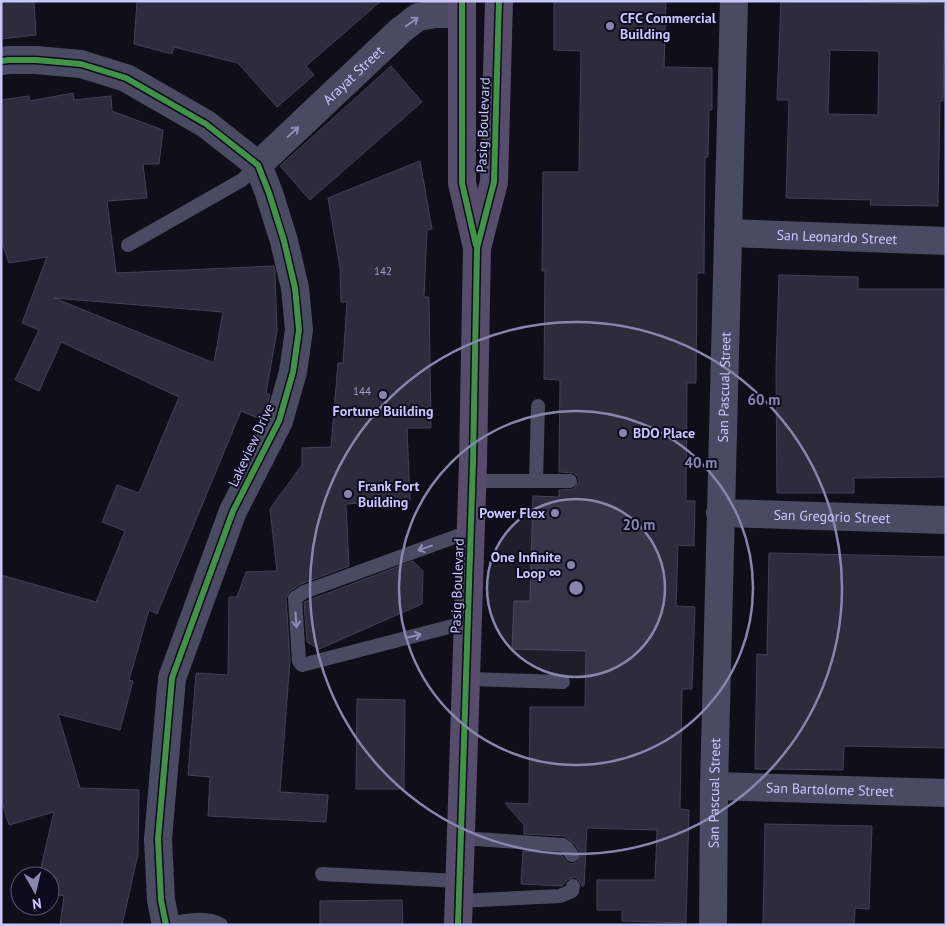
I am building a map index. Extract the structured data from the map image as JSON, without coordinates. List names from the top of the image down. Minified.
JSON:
{"streets":{"main road":["Pasig Boulevard"],"street":["Arayat Street","San Leonardo Street","San Pascual Street","Lakeview Drive","San Gregorio Street","San Bartolome Street"]},"crossings":[["Arayat Street","Pasig Boulevard"],["Arayat Street","Lakeview Drive"],["San Leonardo Street","San Pascual Street"],["San Pascual Street","San Gregorio Street"],["San Pascual Street","San Bartolome Street"]],"one_way":["Arayat Street"],"places":["CFC Commercial Building","Fortune Building","BDO Place","Frank Fort Building","Power Flex","One Infinite Loop ∞"],"house_numbers":["142","144"],"north":"bottom","rings":["60 m","40 m","20 m"]}
